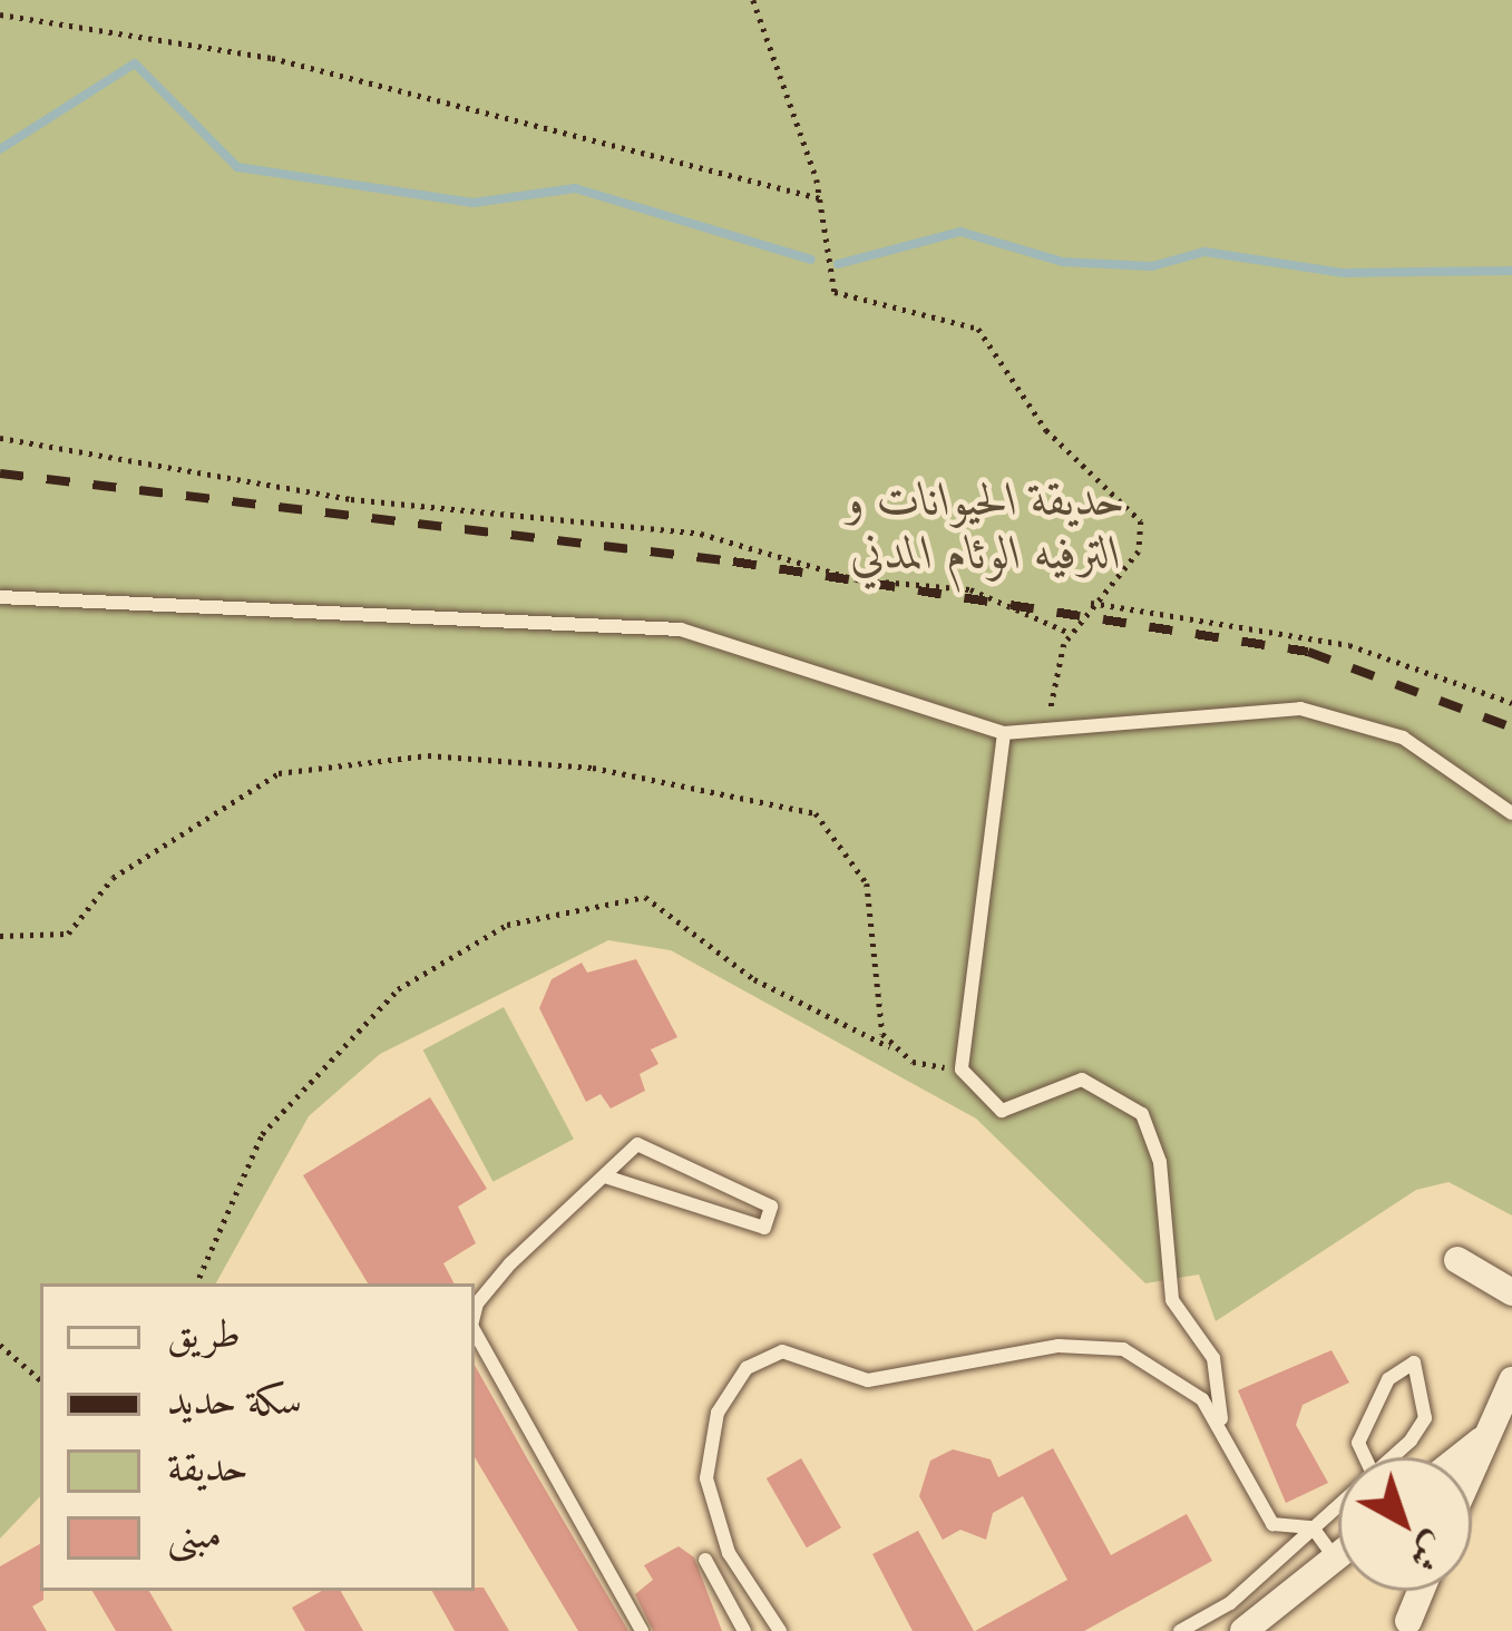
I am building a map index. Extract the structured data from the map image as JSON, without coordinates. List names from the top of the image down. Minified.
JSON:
{"parks":["حديقة الحيوانات و الترفيه الوئام المدني"],"legend":["طريق","سكة حديد","حديقة","مبنى"],"north":"bottom right"}
